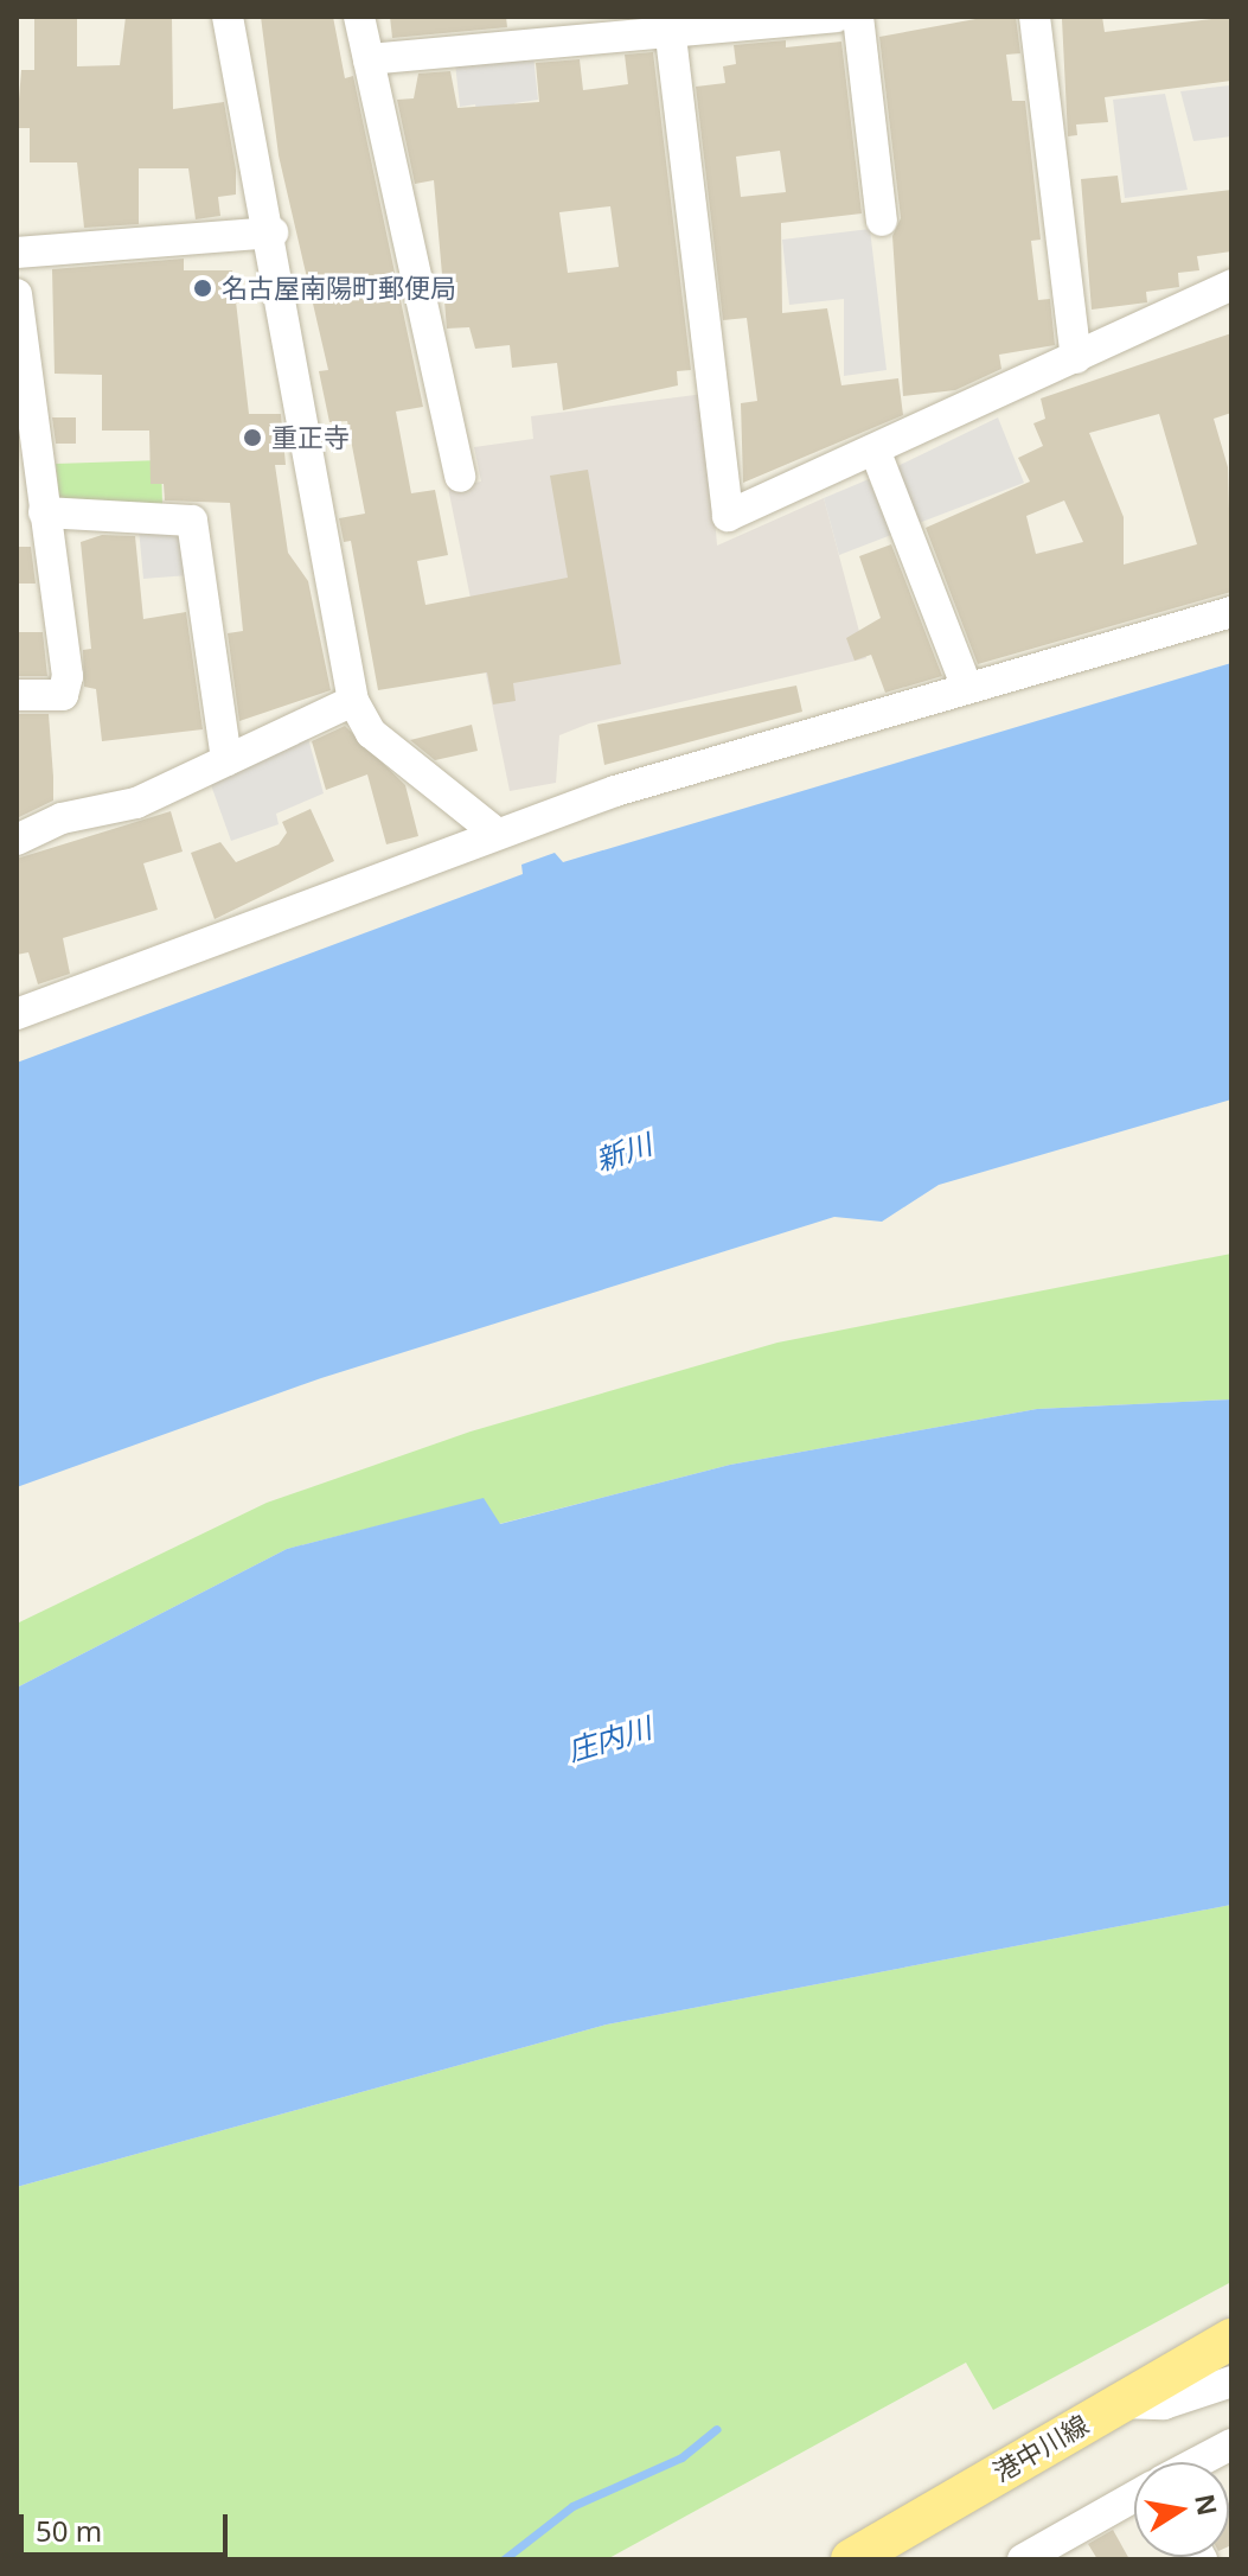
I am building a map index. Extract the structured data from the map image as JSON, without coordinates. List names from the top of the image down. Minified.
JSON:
{"streets":{"main road":["港中川線"]},"water":["新川","庄内川"],"places":["名古屋南陽町郵便局","重正寺"],"scale_bar":"50 m","north":"right"}
